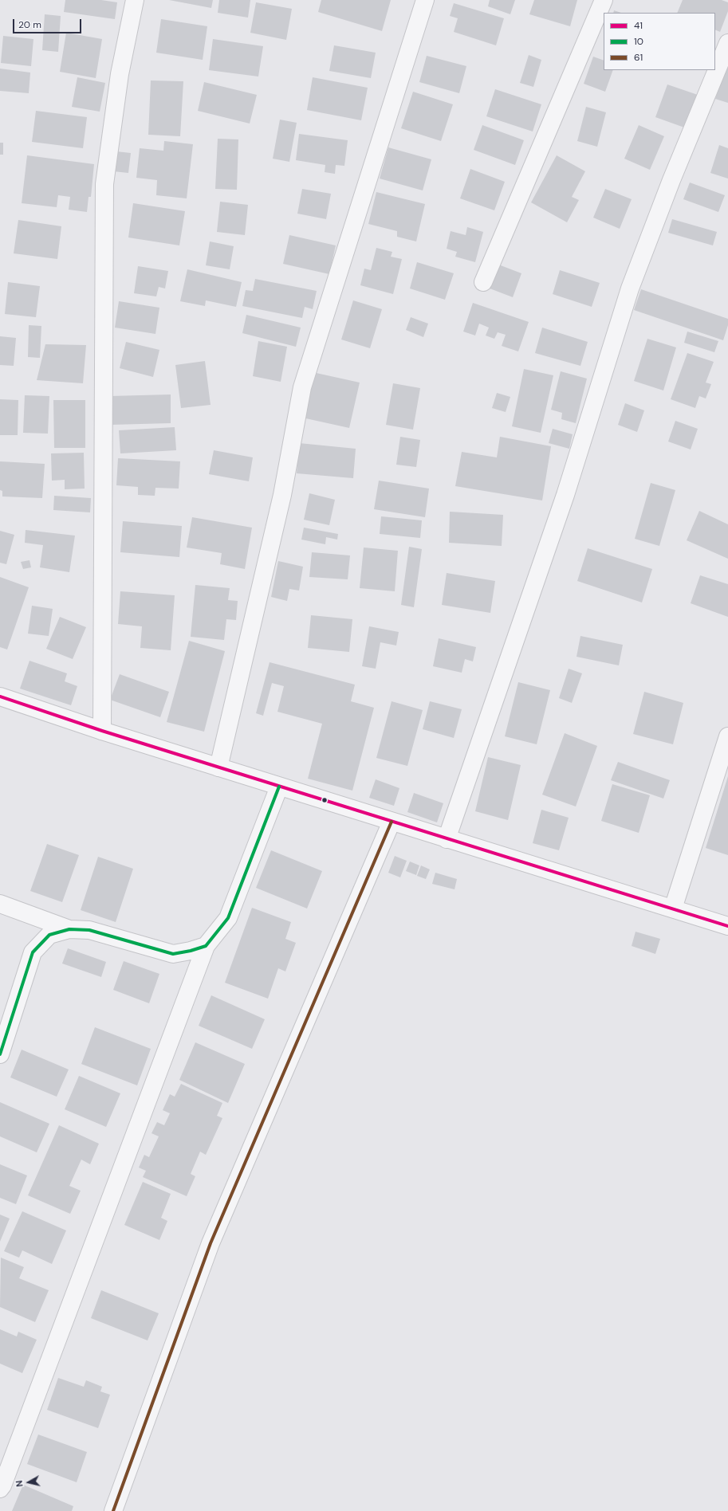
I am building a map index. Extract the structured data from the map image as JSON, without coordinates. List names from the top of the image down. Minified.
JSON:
{"lines":["transit line 41","transit line 10","transit line 61"],"legend":["41","10","61"],"scale_bar":"20 m","north":"left"}
